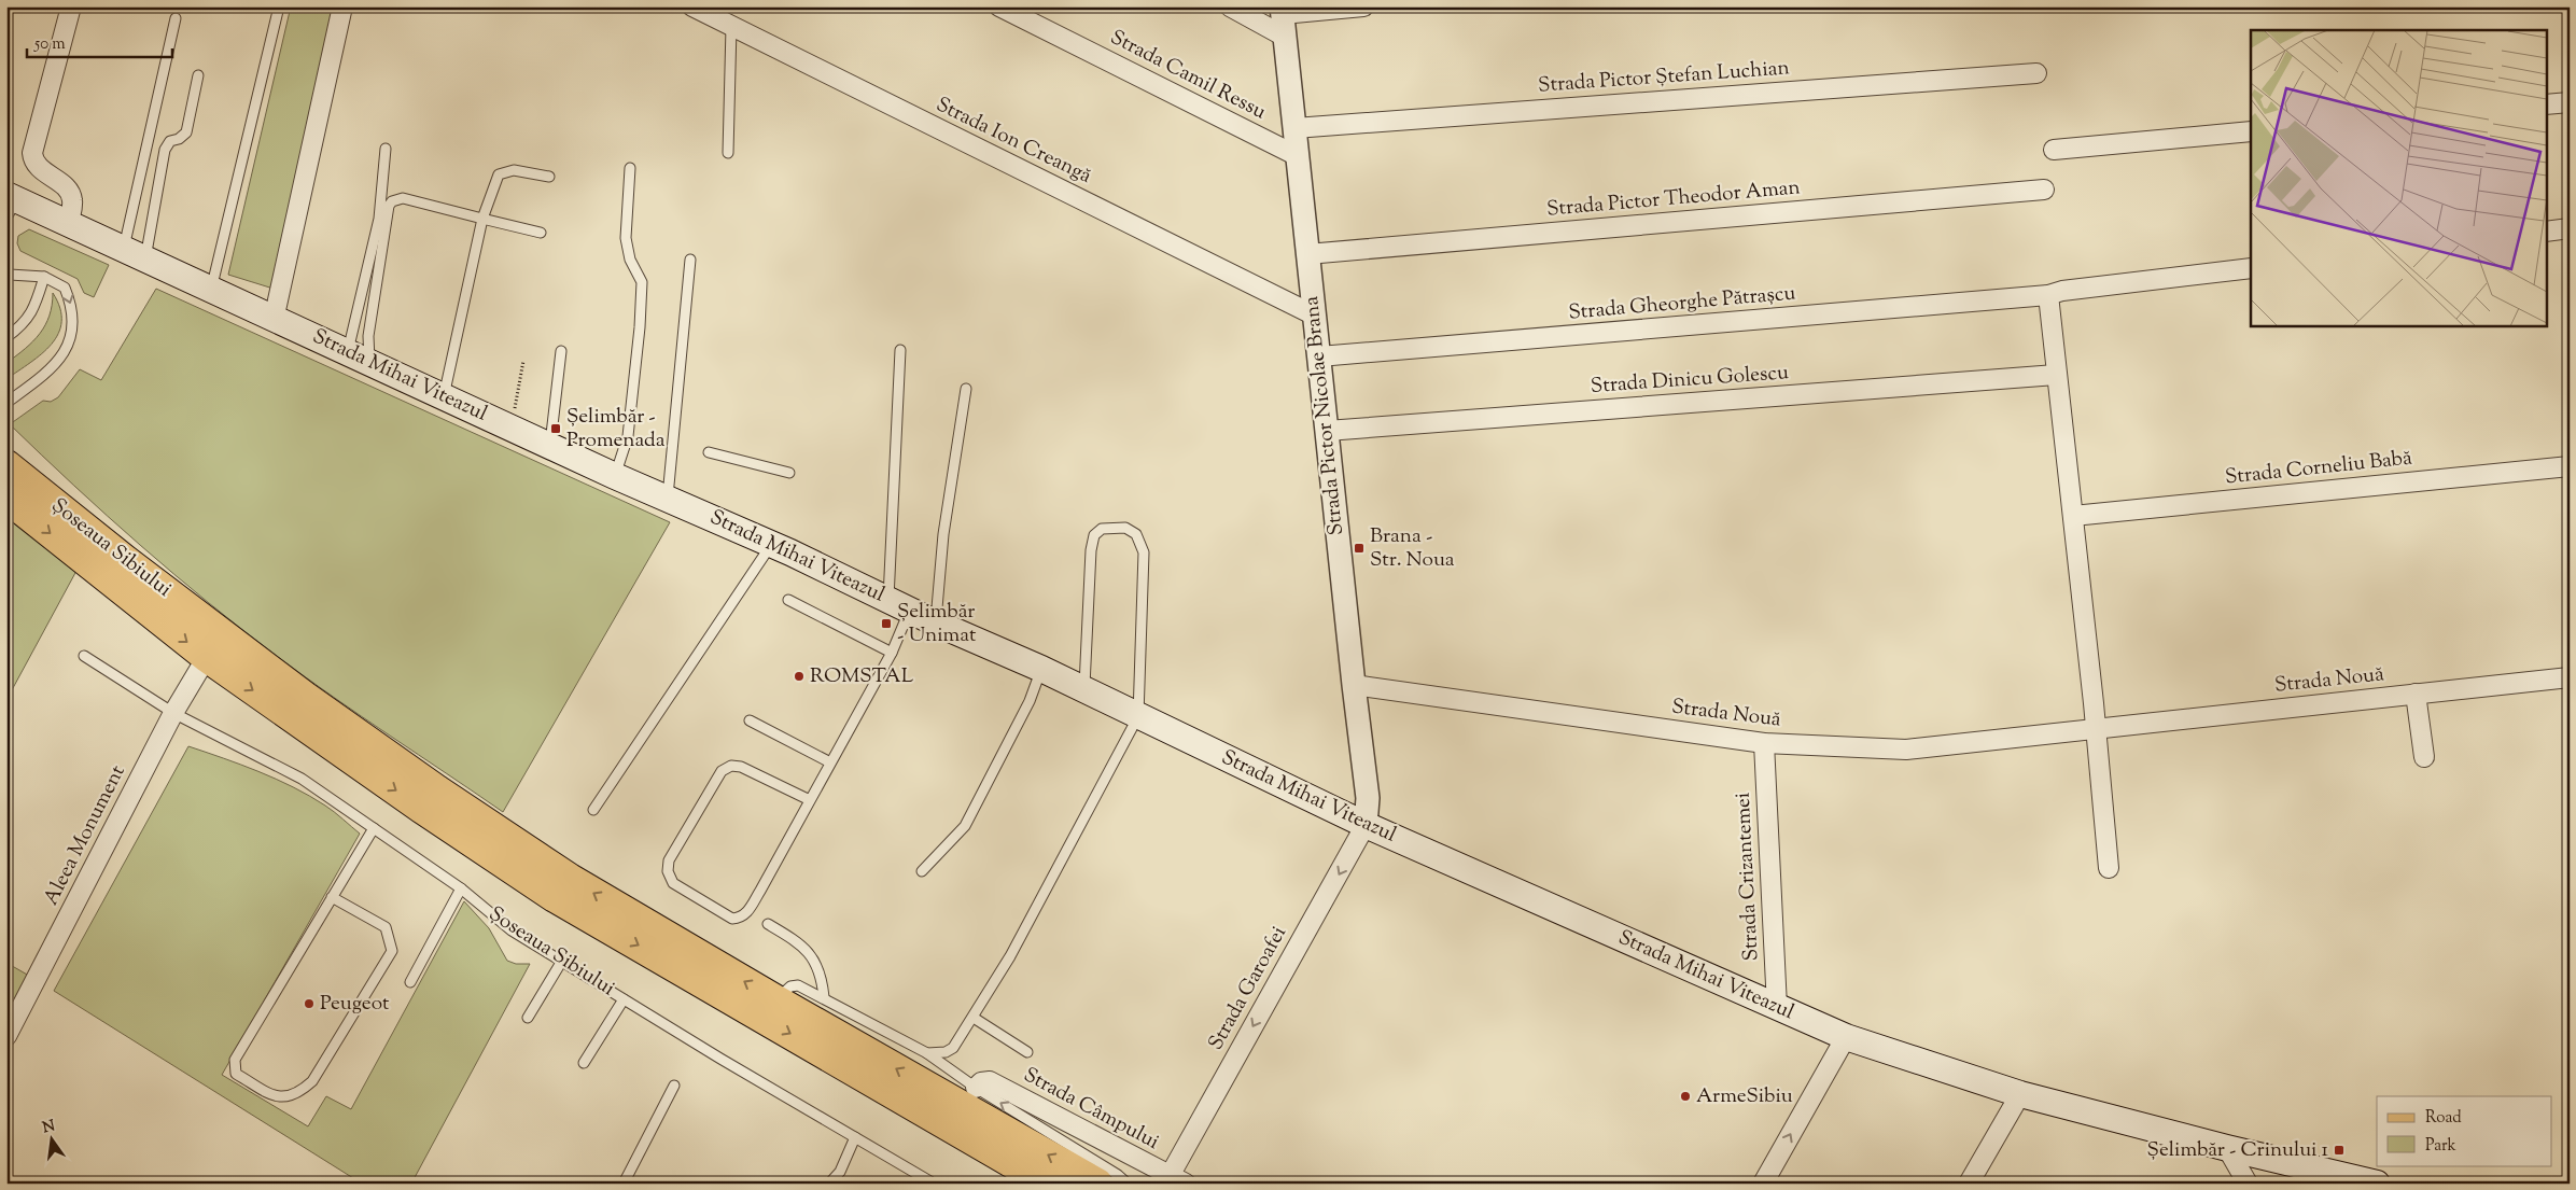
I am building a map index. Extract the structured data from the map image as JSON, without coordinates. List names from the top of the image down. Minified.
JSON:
{"streets":{"main road":["Strada Mihai Viteazul","Șoseaua Sibiului"],"street":["Strada Camil Ressu","Strada Pictor Ștefan Luchian","Strada Ion Creangă","Strada Pictor Theodor Aman","Strada Gheorghe Pătrașcu","Strada Dinicu Golescu","Strada Pictor Nicolae Brana","Strada Corneliu Babă","Strada Nouă","Aleea Monument","Strada Crizantemei","Strada Garoafei","Strada Câmpului"]},"crossings":[["Strada Camil Ressu","Strada Pictor Nicolae Brana"],["Strada Pictor Ștefan Luchian","Strada Pictor Nicolae Brana"],["Strada Ion Creangă","Strada Pictor Nicolae Brana"],["Strada Pictor Theodor Aman","Strada Pictor Nicolae Brana"],["Strada Gheorghe Pătrașcu","Strada Pictor Nicolae Brana"],["Strada Mihai Viteazul","Strada Pictor Nicolae Brana"],["Strada Mihai Viteazul","Strada Crizantemei"],["Strada Mihai Viteazul","Strada Garoafei"],["Strada Dinicu Golescu","Strada Pictor Nicolae Brana"],["Strada Pictor Nicolae Brana","Strada Nouă"],["Strada Pictor Nicolae Brana","Strada Garoafei"],["Șoseaua Sibiului","Aleea Monument"],["Strada Nouă","Strada Crizantemei"],["Strada Garoafei","Strada Câmpului"]],"one_way":["Strada Garoafei"],"places":{"transit":["Șelimbăr - Promenada","Brana - Str. Noua","Șelimbăr - Unimat","Șelimbăr - Crinului 1"],"other":["ROMSTAL","Peugeot","ArmeSibiu"]},"legend":["Road","Park"],"scale_bar":"50 m","north":"top"}
